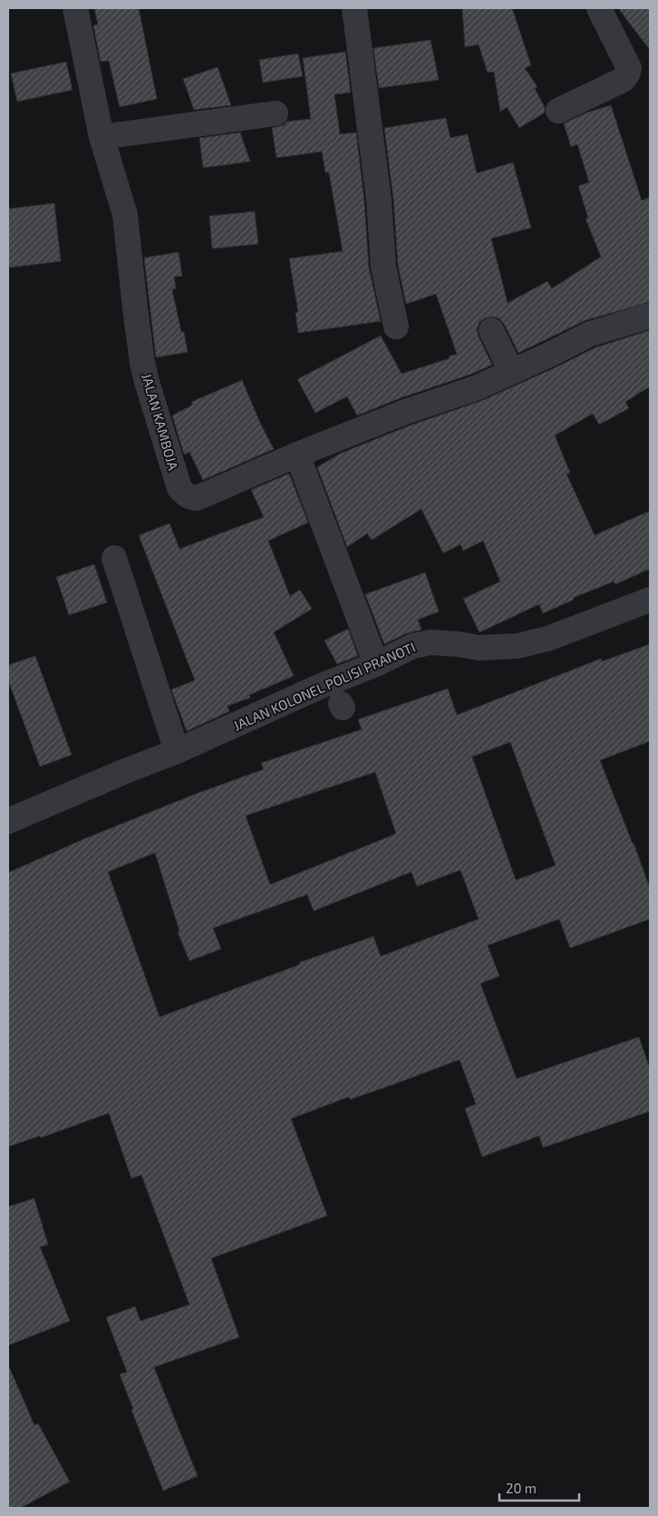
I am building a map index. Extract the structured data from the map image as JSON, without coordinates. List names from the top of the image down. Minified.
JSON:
{"streets":{"street":["JALAN KAMBOJA","JALAN KOLONEL POLISI PRANOTI"]},"scale_bar":"20 m"}
